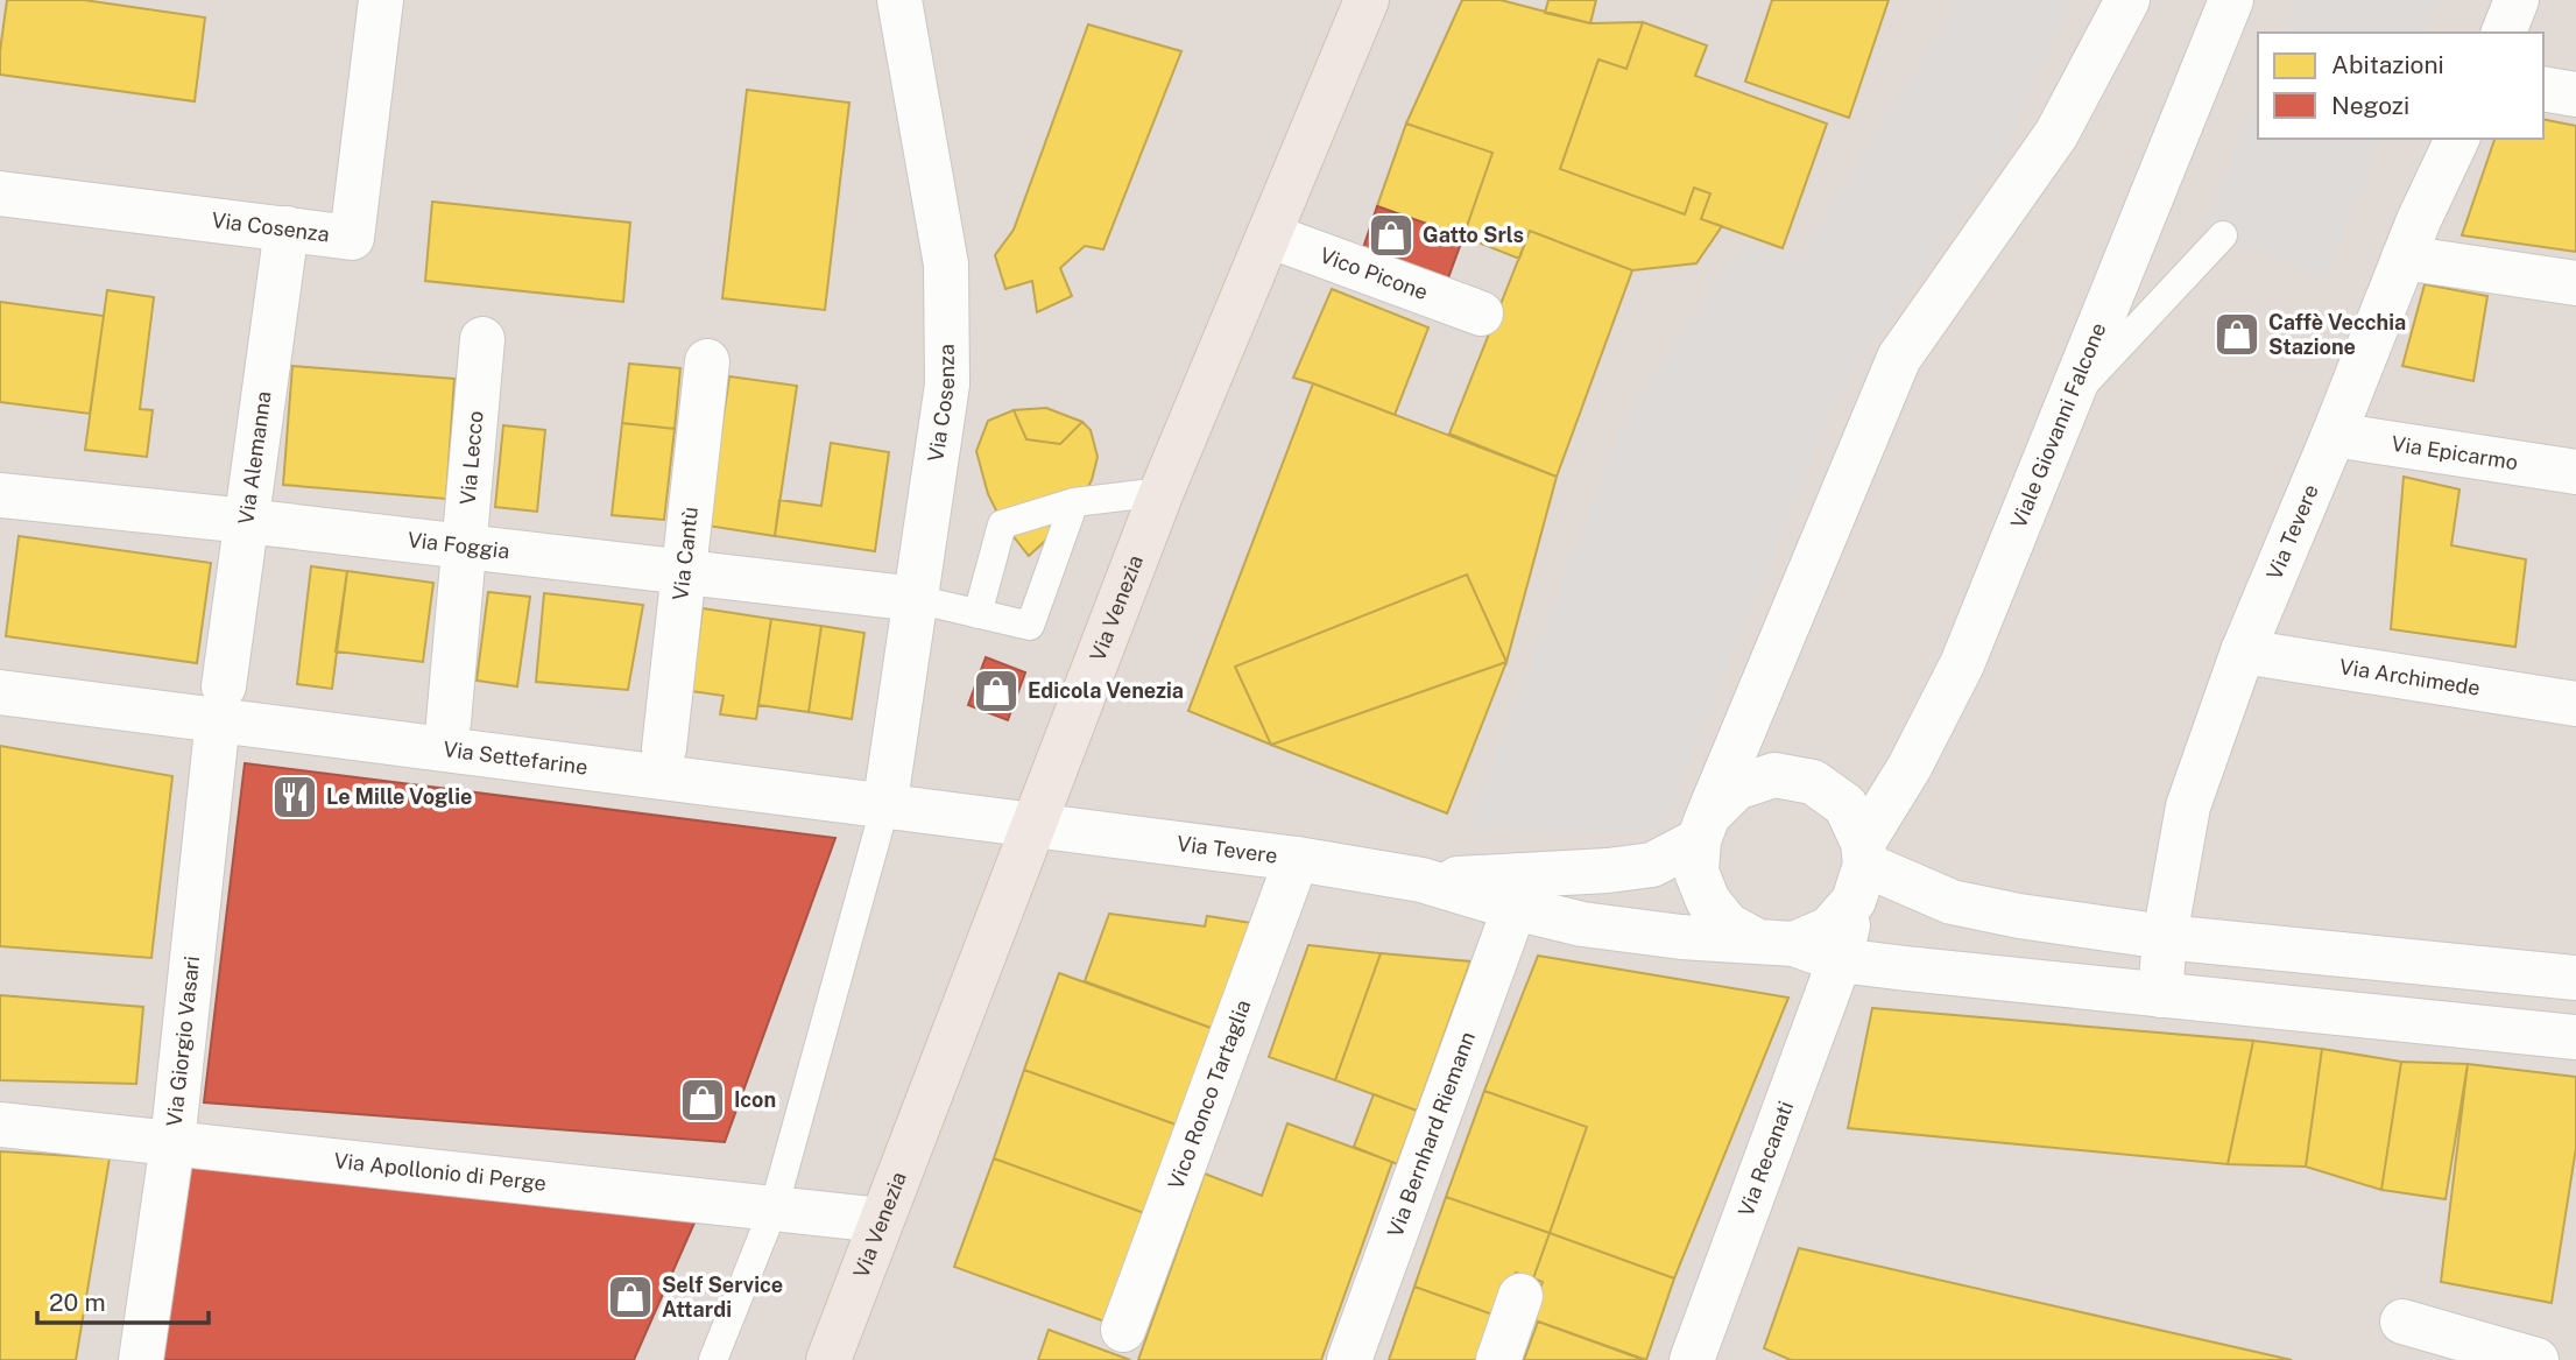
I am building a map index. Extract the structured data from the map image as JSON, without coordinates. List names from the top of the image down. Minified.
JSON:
{"streets":{"main road":["Via Venezia"],"street":["Via Cosenza","Vico Picone","Viale Giovanni Falcone","Via Epicarmo","Via Alemanna","Via Lecco","Via Tevere","Via Foggia","Via Cantù","Via Archimede","Via Settefarine","Via Giorgio Vasari","Vico Ronco Tartaglia","Via Bernhard Riemann","Via Recanati","Via Apollonio di Perge"]},"crossings":[["Via Cosenza","Via Alemanna"],["Via Cosenza","Via Foggia"],["Via Cosenza","Via Settefarine"],["Vico Picone","Via Venezia"],["Viale Giovanni Falcone","Via Tevere"],["Viale Giovanni Falcone","Via Recanati"],["Via Epicarmo","Via Tevere"],["Via Alemanna","Via Foggia"],["Via Alemanna","Via Settefarine"],["Via Alemanna","Via Giorgio Vasari"],["Via Lecco","Via Foggia"],["Via Tevere","Via Venezia"],["Via Tevere","Via Archimede"],["Via Tevere","Via Settefarine"],["Via Tevere","Vico Ronco Tartaglia"],["Via Tevere","Via Bernhard Riemann"],["Via Tevere","Via Recanati"],["Via Foggia","Via Cantù"],["Via Venezia","Via Settefarine"],["Via Venezia","Via Apollonio di Perge"],["Via Settefarine","Via Giorgio Vasari"],["Via Giorgio Vasari","Via Apollonio di Perge"]],"places":{"shop":["Gatto Srls","Caffè Vecchia Stazione","Edicola Venezia","Icon","Self Service Attardi"],"restaurant":["Le Mille Voglie"]},"legend":["Abitazioni","Negozi"],"scale_bar":"20 m"}
